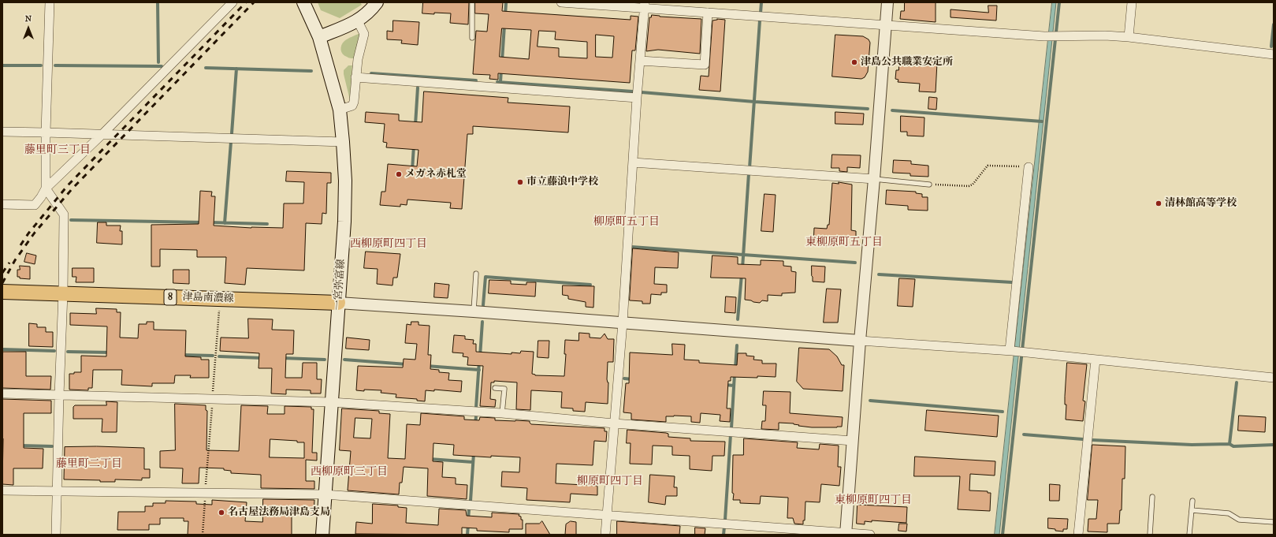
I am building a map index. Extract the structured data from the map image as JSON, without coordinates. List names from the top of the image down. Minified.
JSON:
{"streets":{"main road":["一宮弥富線","8","津島南濃線"]},"crossings":[["一宮弥富線","津島南濃線"]],"districts":["藤里町三丁目","柳原町五丁目","東柳原町五丁目","西柳原町四丁目","藤里町二丁目","西柳原町三丁目","柳原町四丁目","東柳原町四丁目"],"places":["津島公共職業安定所","メガネ赤札堂","市立藤浪中学校","清林館高等学校","名古屋法務局津島支局"],"north":"top"}
